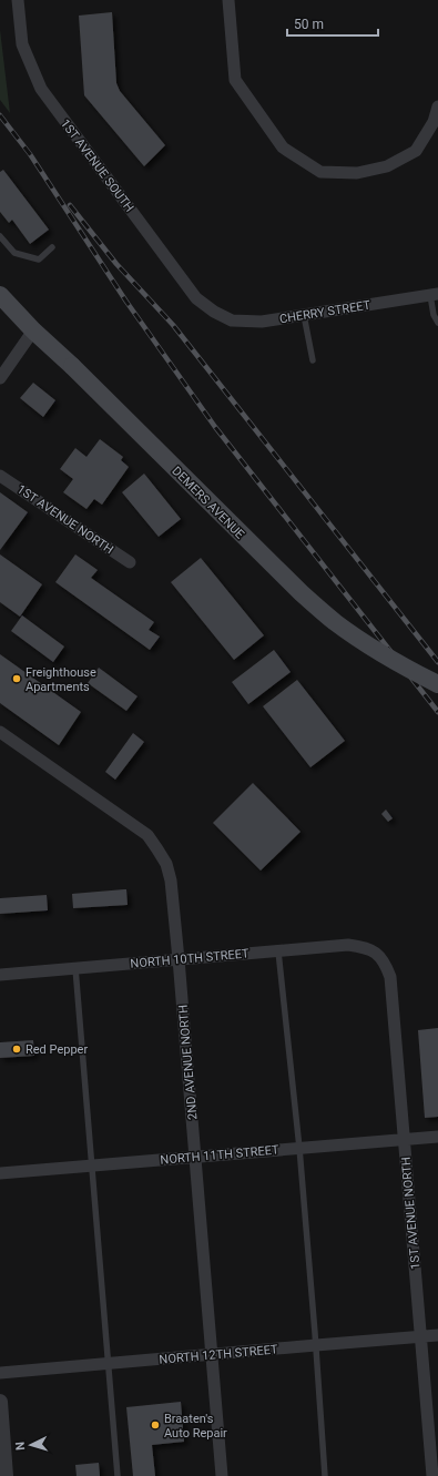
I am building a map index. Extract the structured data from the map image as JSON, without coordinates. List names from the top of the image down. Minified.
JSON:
{"streets":{"main road":["DEMERS AVENUE"],"street":["1ST AVENUE SOUTH","CHERRY STREET","1ST AVENUE NORTH","NORTH 10TH STREET","2ND AVENUE NORTH","NORTH 11TH STREET","NORTH 12TH STREET"]},"crossings":[["1ST AVENUE SOUTH","CHERRY STREET"],["1ST AVENUE NORTH","NORTH 10TH STREET"],["1ST AVENUE NORTH","NORTH 11TH STREET"],["1ST AVENUE NORTH","NORTH 12TH STREET"],["NORTH 10TH STREET","2ND AVENUE NORTH"],["2ND AVENUE NORTH","NORTH 11TH STREET"],["2ND AVENUE NORTH","NORTH 12TH STREET"]],"places":["Freighthouse Apartments","Red Pepper","Braaten's Auto Repair"],"scale_bar":"50 m","north":"left"}
